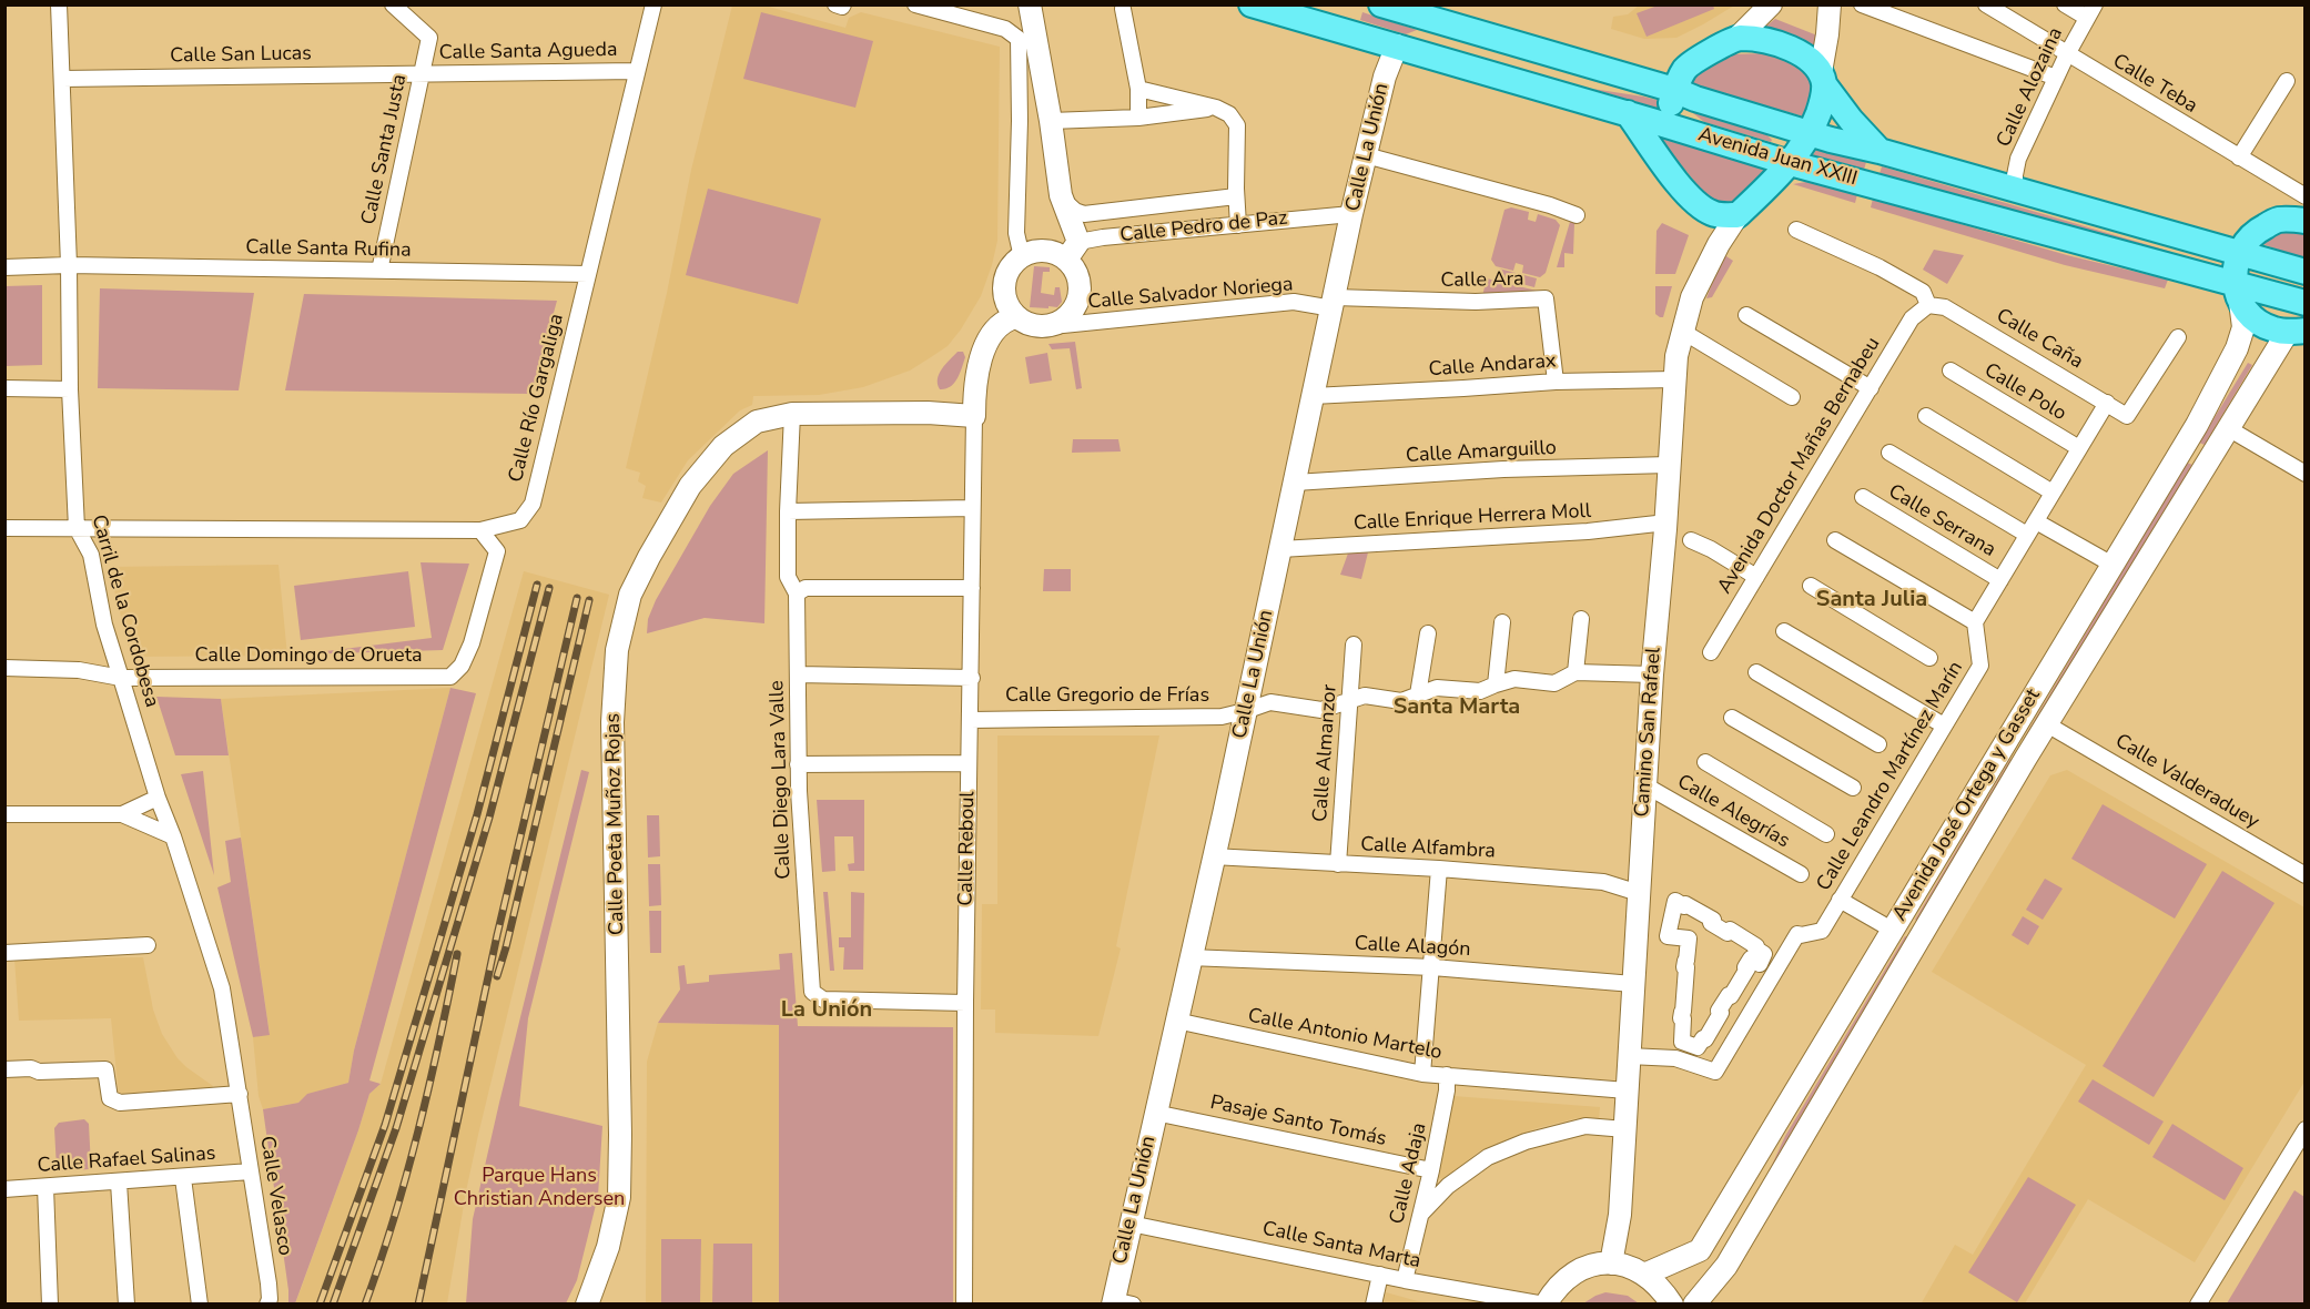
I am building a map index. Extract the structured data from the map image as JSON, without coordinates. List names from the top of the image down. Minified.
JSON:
{"streets":{"main road":["Calle La Unión","Avenida Juan XXIII","Camino San Rafael","Avenida José Ortega y Gasset","Calle Poeta Muñoz Rojas","Calle Reboul"],"street":["Calle Santa Agueda","Calle San Lucas","Calle Teba","Calle Alozaina","Calle Santa Justa","Calle Pedro de Paz","Calle Santa Rufina","Calle Ara","Calle Salvador Noriega","Calle Caña","Calle Andarax","Calle Polo","Calle Río Gargaliga","Calle Amarguillo","Avenida Doctor Mañas Bernabeu","Calle Enrique Herrera Moll","Calle Serrana","Carril de la Cordobesa","Calle Domingo de Orueta","Calle Gregorio de Frías","Calle Almanzor","Calle Leandro Martínez Marín","Calle Diego Lara Valle","Calle Valderaduey","Calle Alegrías","Calle Alfambra","Calle Alagón","Calle Antonio Martelo","Pasaje Santo Tomás","Calle Rafael Salinas","Calle Adaja","Calle Velasco","Calle Santa Marta"]},"crossings":[["Calle Santa Agueda","Calle San Lucas"],["Calle Santa Agueda","Calle Santa Justa"],["Calle Santa Agueda","Calle Río Gargaliga"],["Calle San Lucas","Calle Santa Justa"],["Calle San Lucas","Carril de la Cordobesa"],["Calle Teba","Calle Alozaina"],["Calle Alozaina","Avenida Juan XXIII"],["Calle La Unión","Avenida Juan XXIII"],["Calle La Unión","Calle Pedro de Paz"],["Calle La Unión","Calle Ara"],["Calle La Unión","Calle Salvador Noriega"],["Calle La Unión","Calle Andarax"],["Calle La Unión","Calle Amarguillo"],["Calle La Unión","Calle Enrique Herrera Moll"],["Calle La Unión","Calle Gregorio de Frías"],["Calle La Unión","Calle Alfambra"],["Calle La Unión","Calle Alagón"],["Calle La Unión","Calle Antonio Martelo"],["Calle La Unión","Pasaje Santo Tomás"],["Calle La Unión","Calle Santa Marta"],["Calle Santa Justa","Calle Santa Rufina"],["Avenida Juan XXIII","Avenida José Ortega y Gasset"],["Calle Pedro de Paz","Calle Salvador Noriega"],["Calle Pedro de Paz","Calle Reboul"],["Calle Santa Rufina","Calle Río Gargaliga"],["Calle Santa Rufina","Carril de la Cordobesa"],["Calle Ara","Calle Salvador Noriega"],["Calle Ara","Calle Andarax"],["Calle Salvador Noriega","Calle Reboul"],["Calle Caña","Avenida Doctor Mañas Bernabeu"],["Calle Andarax","Camino San Rafael"],["Calle Río Gargaliga","Carril de la Cordobesa"],["Calle Río Gargaliga","Calle Domingo de Orueta"],["Calle Amarguillo","Camino San Rafael"],["Calle Enrique Herrera Moll","Camino San Rafael"],["Carril de la Cordobesa","Calle Domingo de Orueta"],["Carril de la Cordobesa","Calle Velasco"],["Calle Gregorio de Frías","Camino San Rafael"],["Calle Gregorio de Frías","Calle Almanzor"],["Calle Gregorio de Frías","Calle Reboul"],["Camino San Rafael","Calle Leandro Martínez Marín"],["Camino San Rafael","Calle Alegrías"],["Camino San Rafael","Calle Alfambra"],["Camino San Rafael","Calle Alagón"],["Camino San Rafael","Calle Antonio Martelo"],["Calle Almanzor","Calle Alfambra"],["Calle Diego Lara Valle","Calle Poeta Muñoz Rojas"],["Calle Diego Lara Valle","Calle Reboul"],["Calle Valderaduey","Avenida José Ortega y Gasset"],["Calle Poeta Muñoz Rojas","Calle Reboul"],["Calle Antonio Martelo","Calle Adaja"],["Pasaje Santo Tomás","Calle Adaja"],["Calle Rafael Salinas","Calle Velasco"],["Calle Adaja","Calle Santa Marta"]],"districts":["Santa Julia","Santa Marta","La Unión"],"parks":["Parque Hans Christian Andersen"]}
